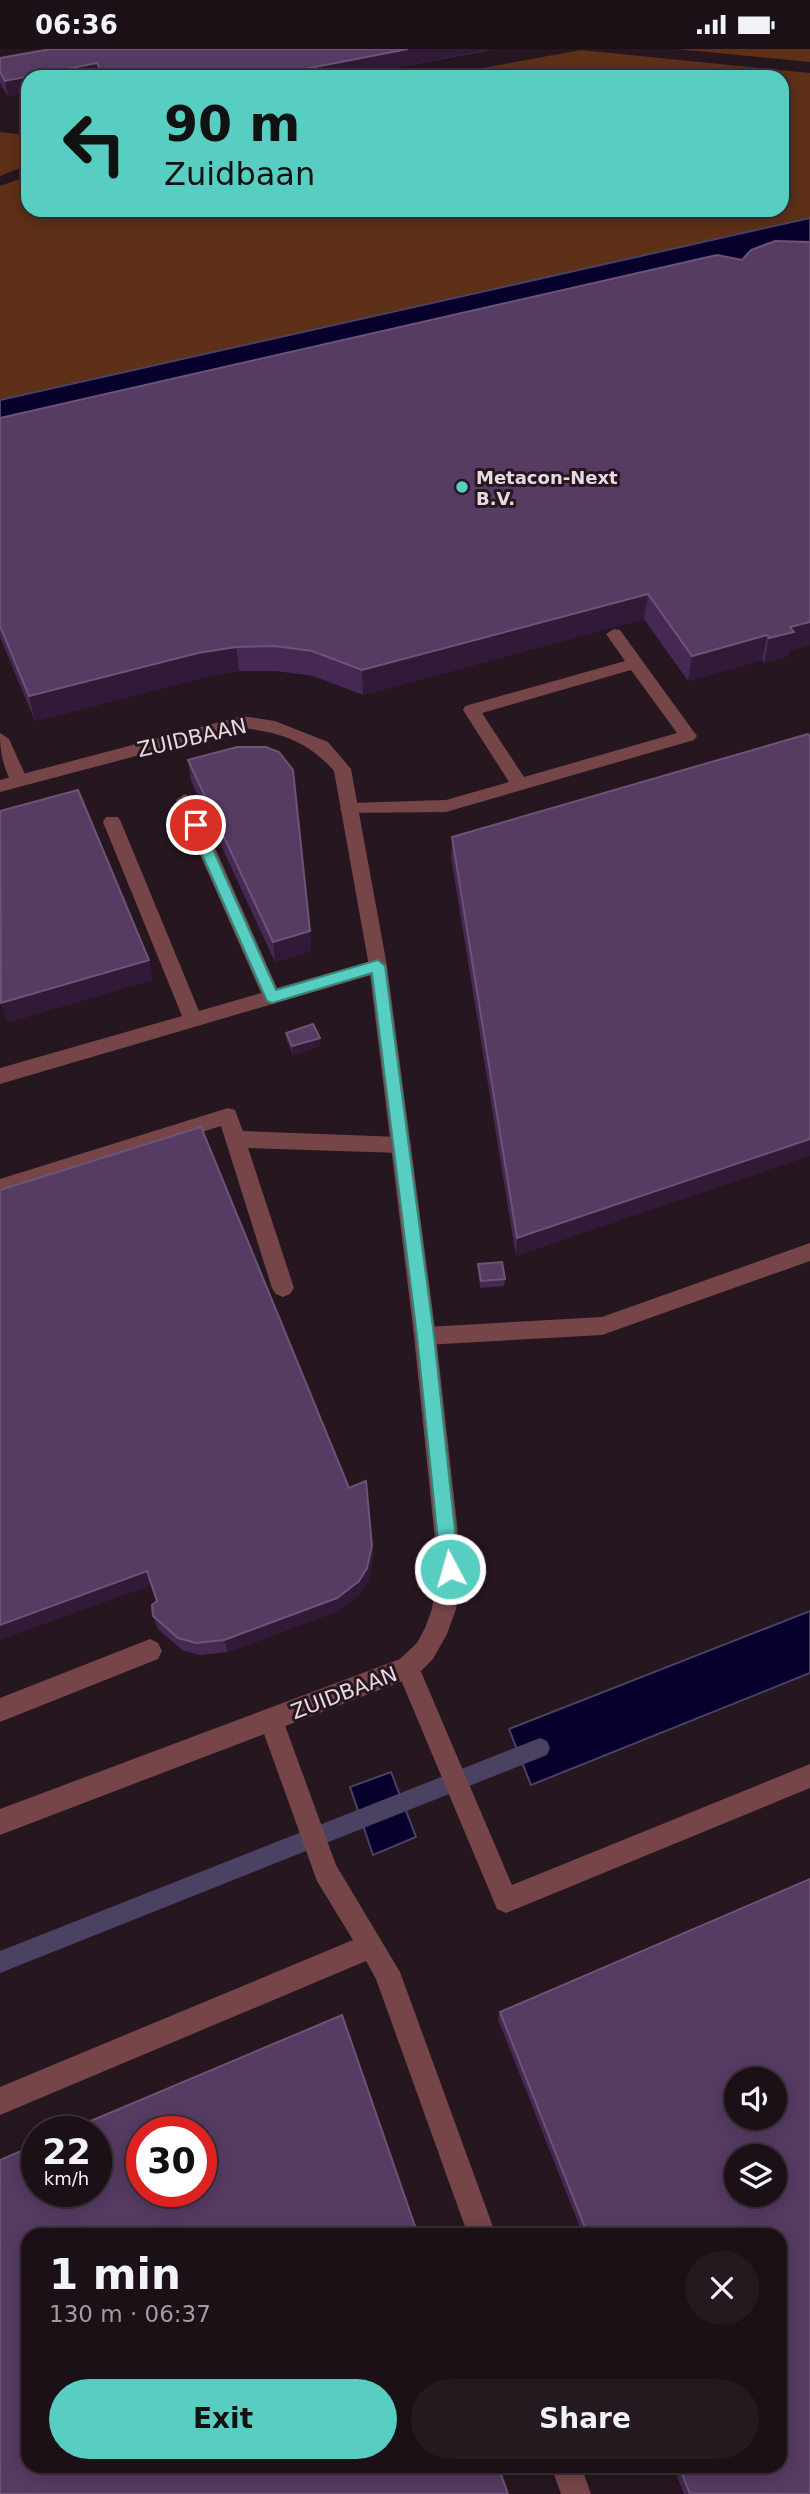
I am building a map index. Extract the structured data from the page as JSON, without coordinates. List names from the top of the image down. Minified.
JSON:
{"streets":{"street":["ZUIDBAAN"]},"places":["Metacon-Next B.V."],"page":{"status":"06:36","turn":["90 m","Zuidbaan"],"speed":"22 km/h","limit":"30","heading":["1 min","130 m · 06:37"],"buttons":["Exit","Share"]}}
